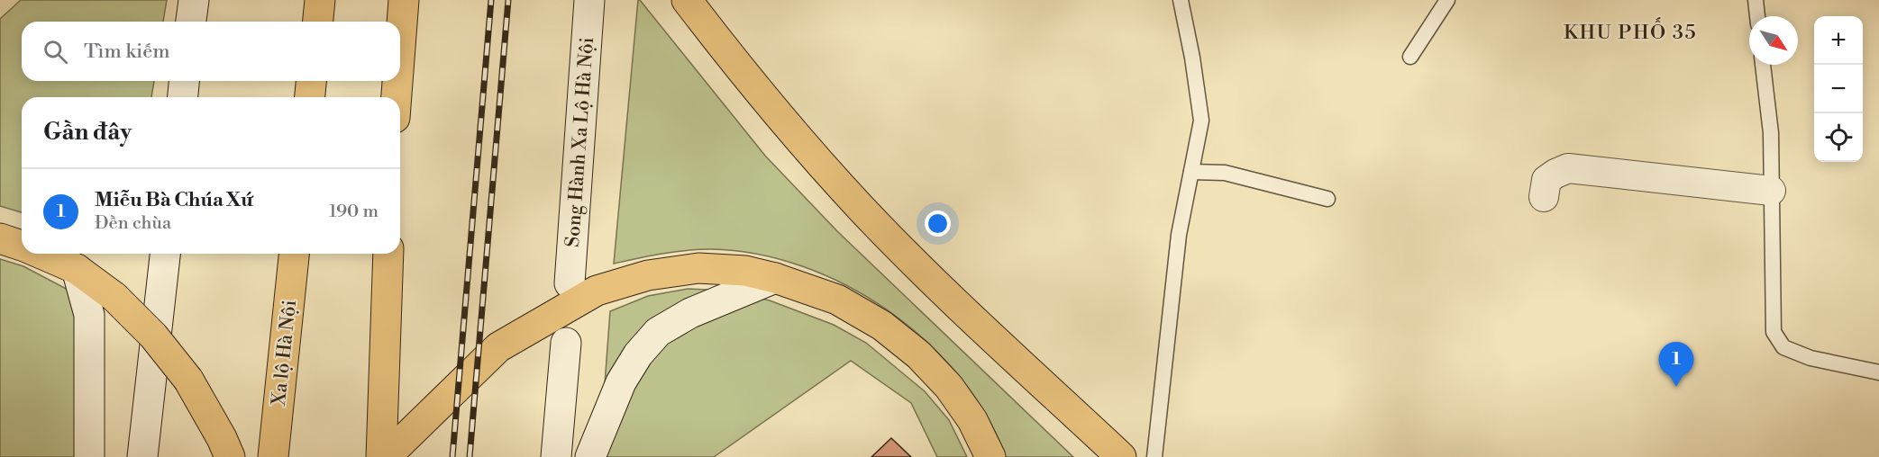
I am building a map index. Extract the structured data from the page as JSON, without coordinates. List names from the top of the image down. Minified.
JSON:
{"streets":{"highway":["Xa lộ Hà Nội"],"main road":["Song Hành Xa Lộ Hà Nội"]},"districts":["KHU PHỐ 35"],"north":"bottom right","page":{"map_buttons":["+","−"],"search":"Tìm kiếm","heading":"Gần đây","list":[{"mark":"1","name":"Miễu Bà Chúa Xứ","note":"Đền chùa","value":"190 m"}],"pins":"1"}}
